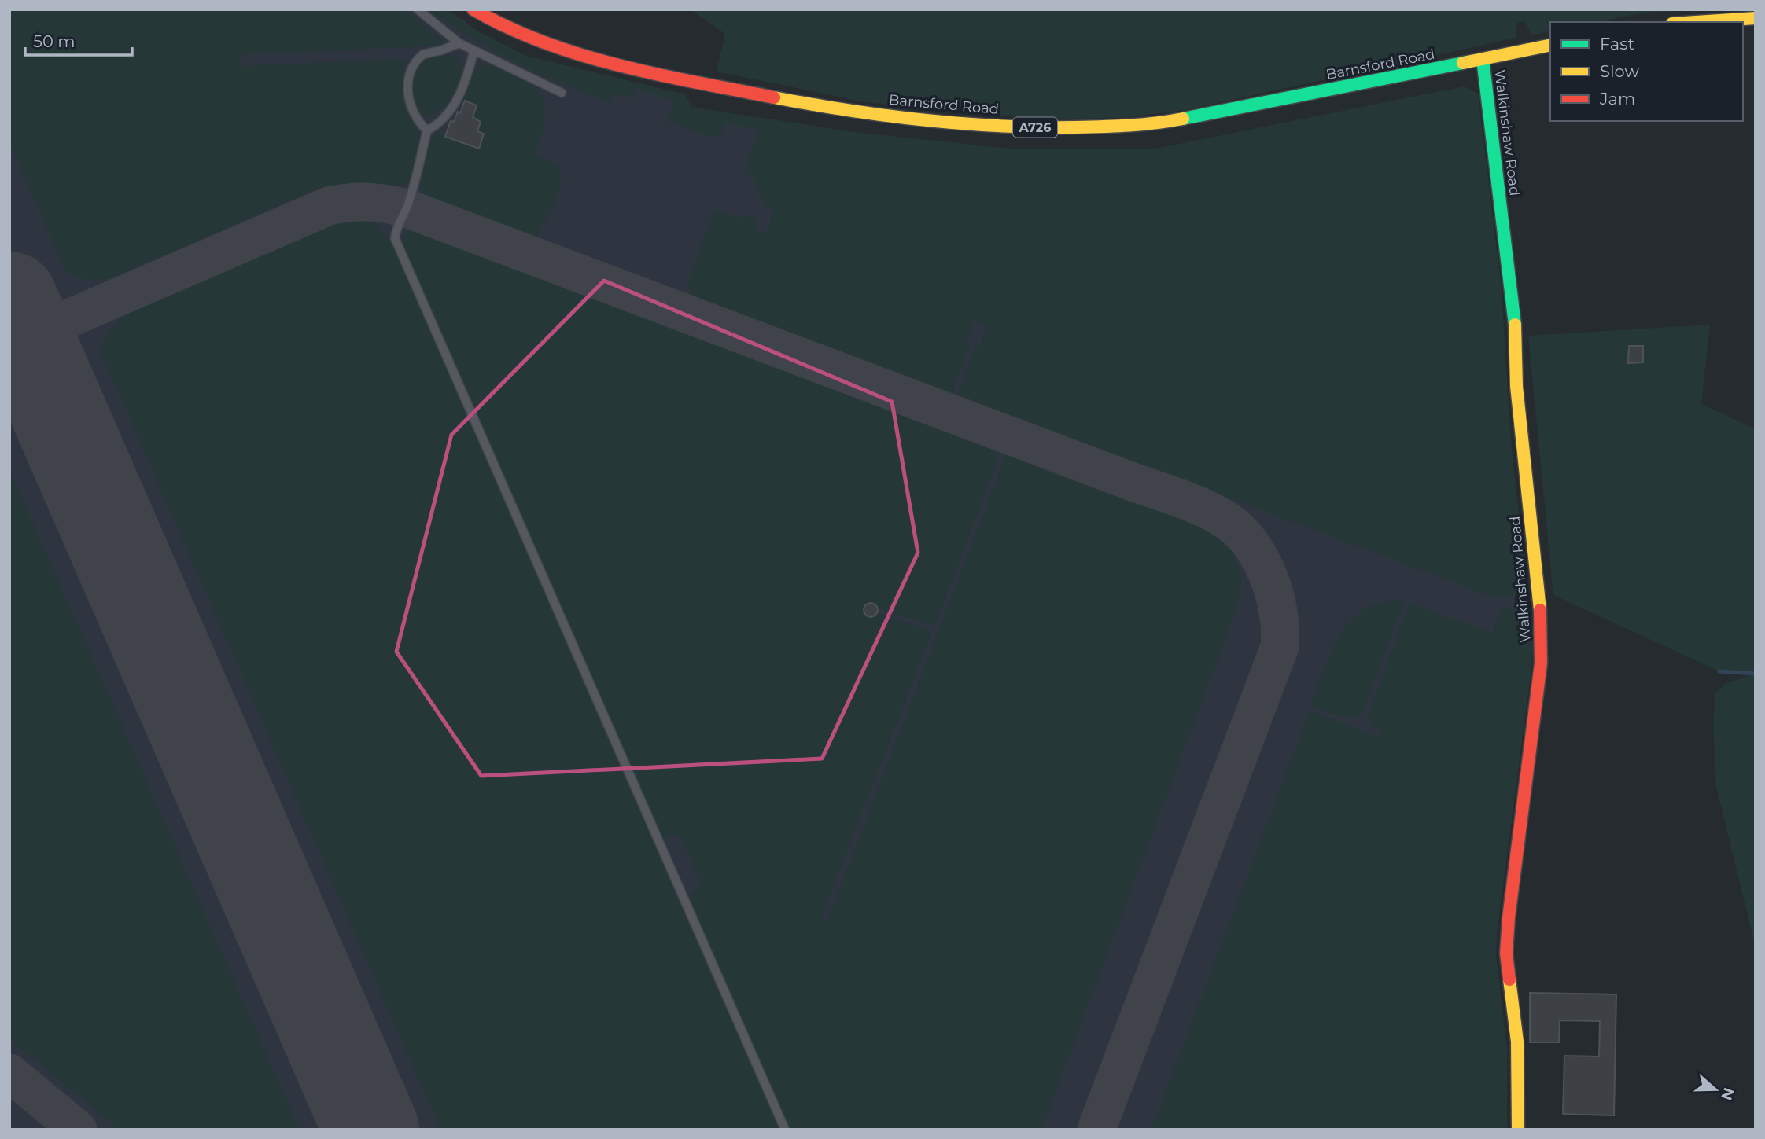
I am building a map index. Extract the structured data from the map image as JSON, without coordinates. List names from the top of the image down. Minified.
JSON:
{"streets":{"main road":["Barnsford Road","A726","Walkinshaw Road"]},"crossings":[["Barnsford Road","Walkinshaw Road"]],"legend":["Fast","Slow","Jam"],"scale_bar":"50 m","north":"right"}
